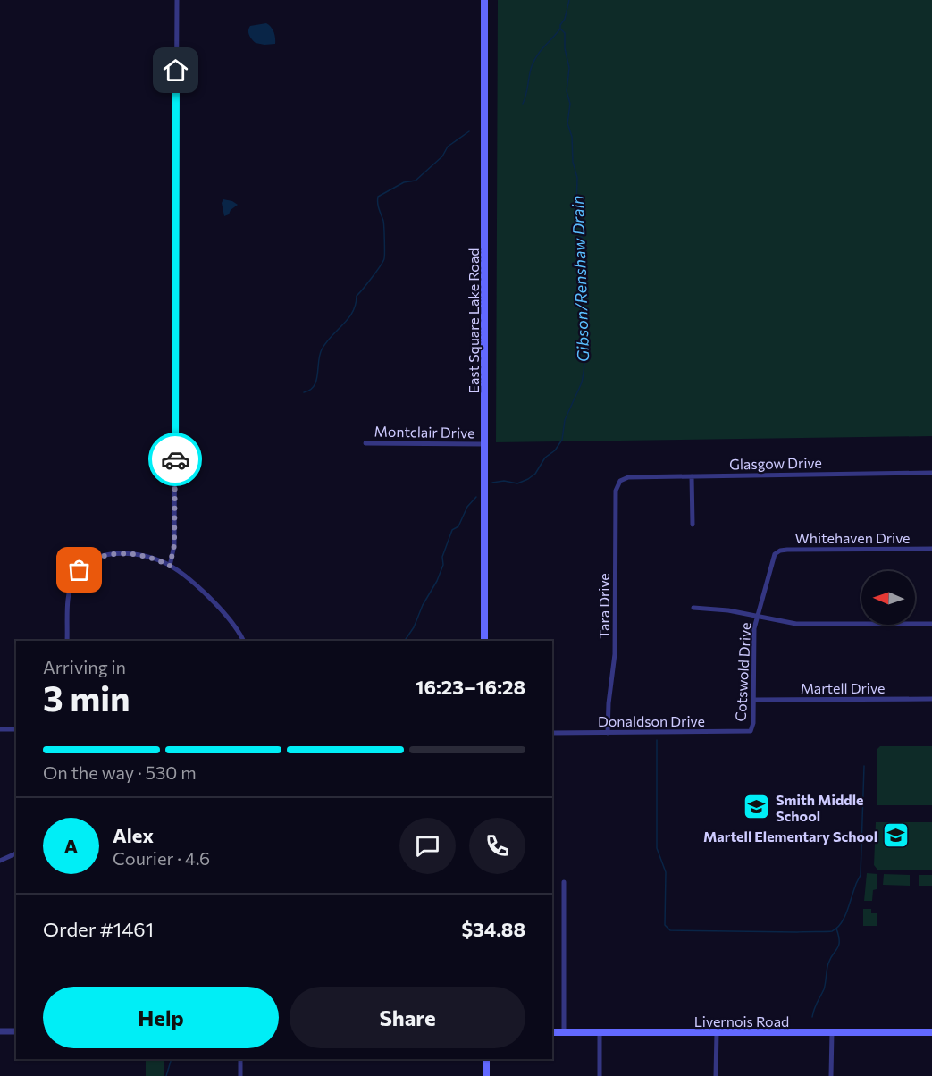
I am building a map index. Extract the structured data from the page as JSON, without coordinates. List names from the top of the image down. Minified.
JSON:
{"streets":{"main road":["East Square Lake Road","Livernois Road"],"street":["Montclair Drive","Glasgow Drive","Whitehaven Drive","Tara Drive","Cotswold Drive","Martell Drive","Donaldson Drive"]},"crossings":[["East Square Lake Road","Montclair Drive"],["Glasgow Drive","Tara Drive"],["Whitehaven Drive","Cotswold Drive"],["Tara Drive","Donaldson Drive"],["Cotswold Drive","Martell Drive"],["Cotswold Drive","Donaldson Drive"]],"water":["Gibson/Renshaw Drain"],"places":{"school or university":["Smith Middle School","Martell Elementary School"]},"north":"left","page":{"heading":["3 min","Arriving in","16:23–16:28"],"panel":["Alex","Courier · 4.6","Order #1461","$34.88"],"bar":"On the way · 530 m","round":"A","buttons":["Help","Share"]}}
